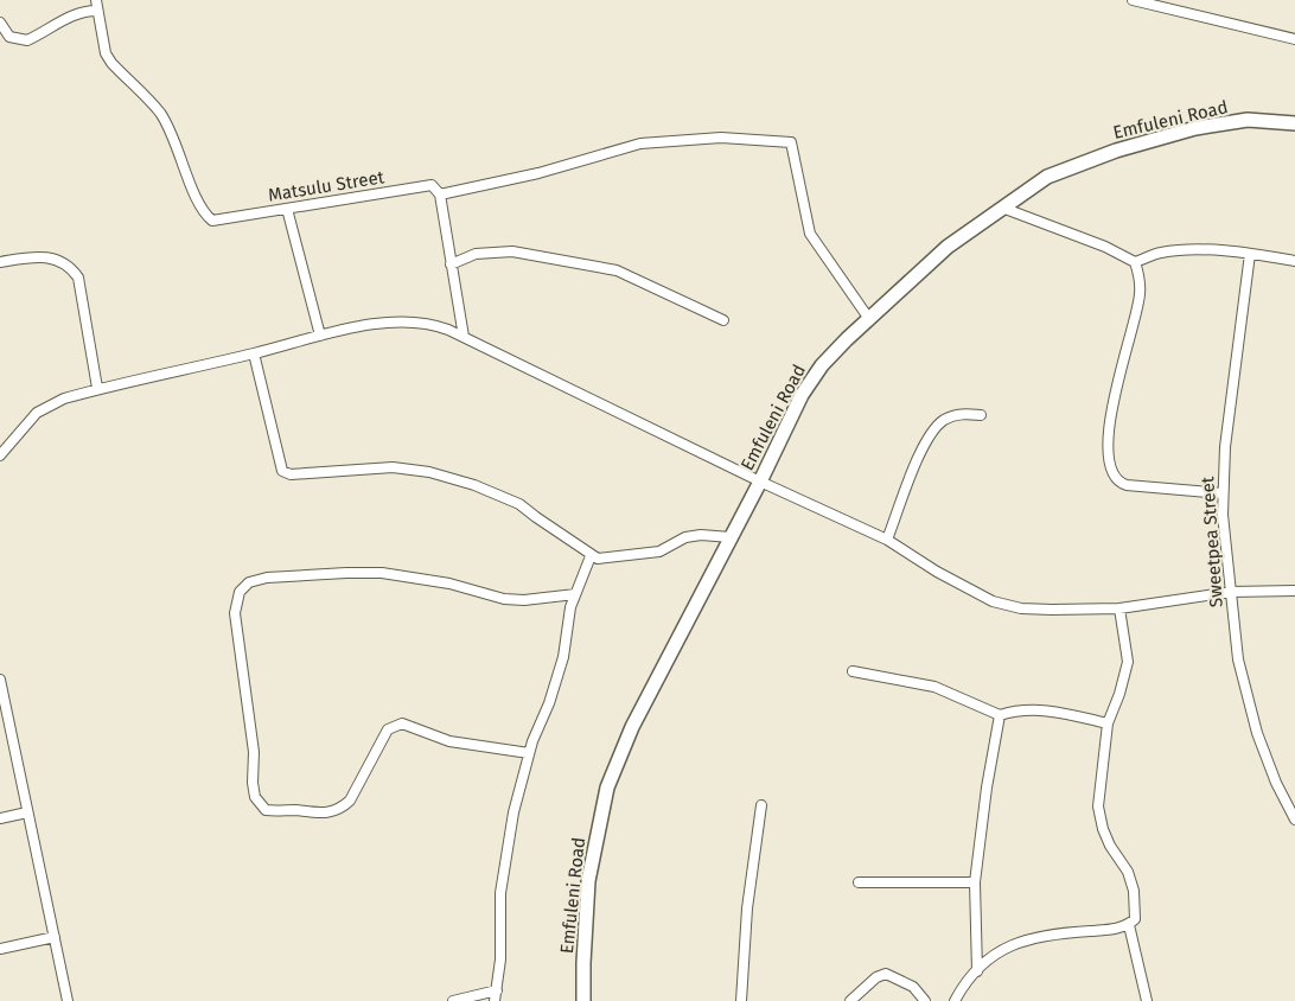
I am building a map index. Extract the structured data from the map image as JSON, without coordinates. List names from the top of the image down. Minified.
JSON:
{"streets":{"street":["Emfuleni Road","Matsulu Street","Sweetpea Street"]}}
